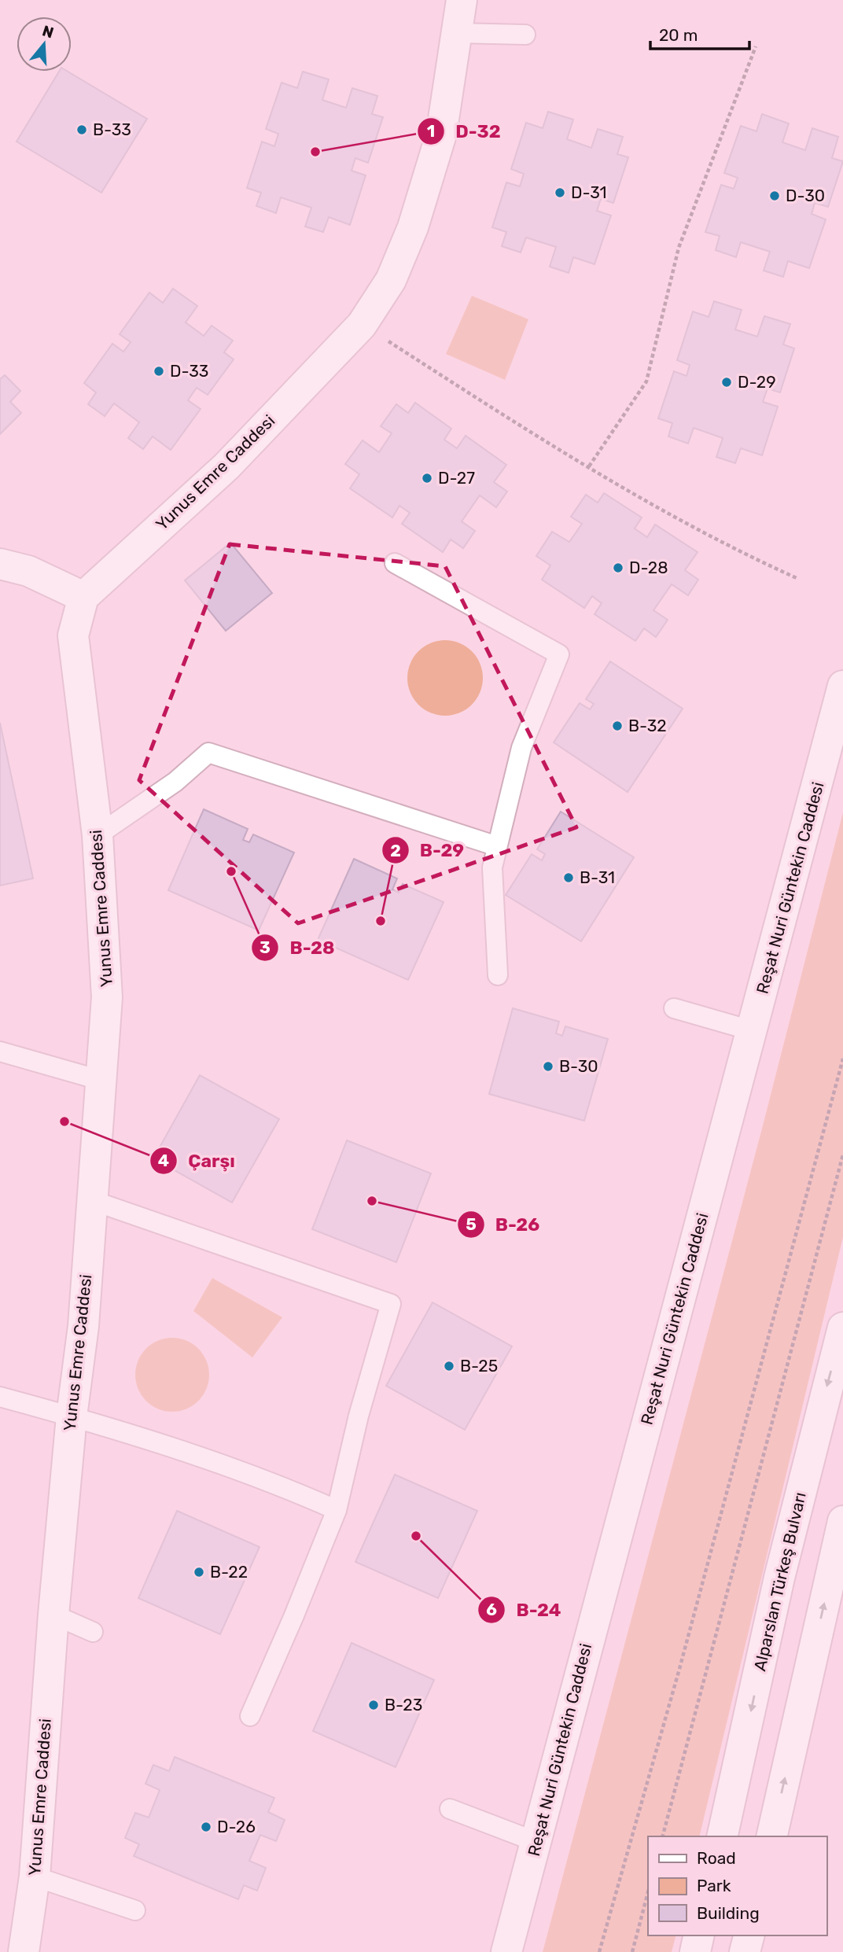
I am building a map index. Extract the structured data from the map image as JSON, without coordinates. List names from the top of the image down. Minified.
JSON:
{"streets":{"street":["Yunus Emre Caddesi","Reşat Nuri Güntekin Caddesi","Alparslan Türkeş Bulvarı"]},"places":["B-33","D-32","D-31","D-30","D-33","D-29","D-27","D-28","B-32","B-28","B-31","B-29","B-30","Çarşı","B-26","B-25","B-24","B-22","B-23","D-26"],"legend":["Road","Park","Building"],"scale_bar":"20 m","north":"top"}
